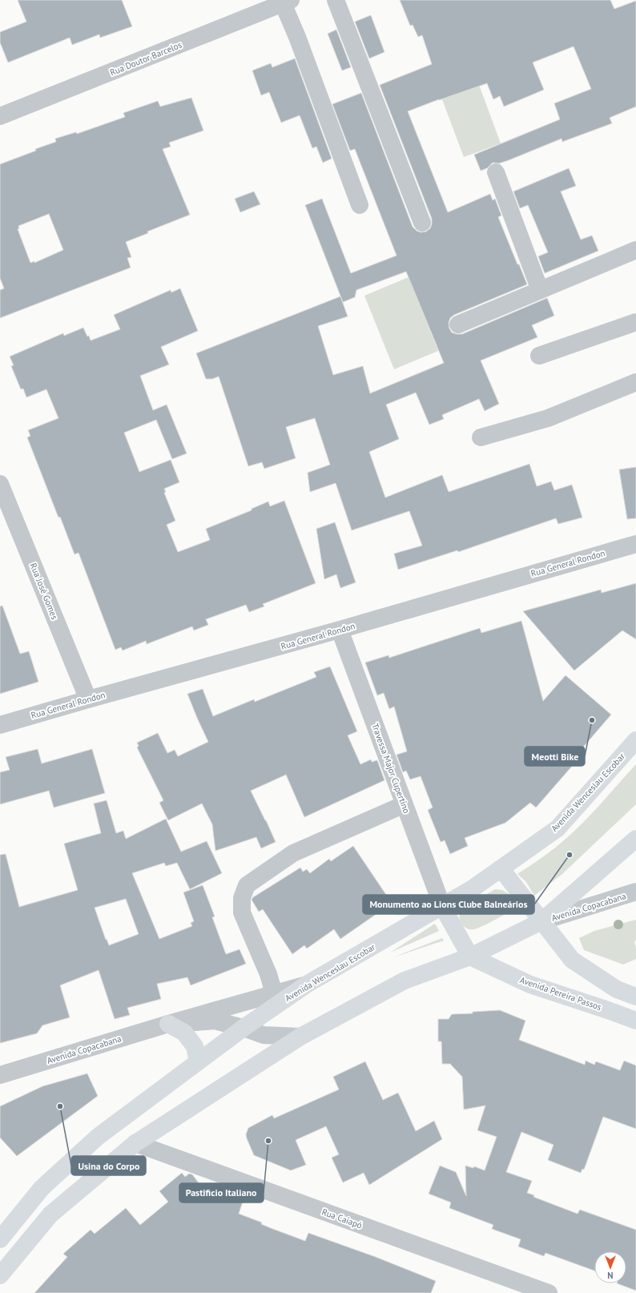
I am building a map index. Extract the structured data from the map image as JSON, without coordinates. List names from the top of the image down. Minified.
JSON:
{"streets":{"main road":["Avenida Wenceslau Escobar","Avenida Pereira Passos"],"street":["Rua Doutor Barcelos","Rua General Rondon","Rua José Gomes","Travessa Major Cupertino","Avenida Copacabana","Rua Caiapó"]},"crossings":[["Rua General Rondon","Rua José Gomes"],["Rua General Rondon","Travessa Major Cupertino"],["Travessa Major Cupertino","Avenida Wenceslau Escobar"],["Avenida Wenceslau Escobar","Avenida Copacabana"]],"places":["Meotti Bike","Monumento ao Lions Clube Balneários","Usina do Corpo","Pastificio Italiano"],"north":"bottom"}
